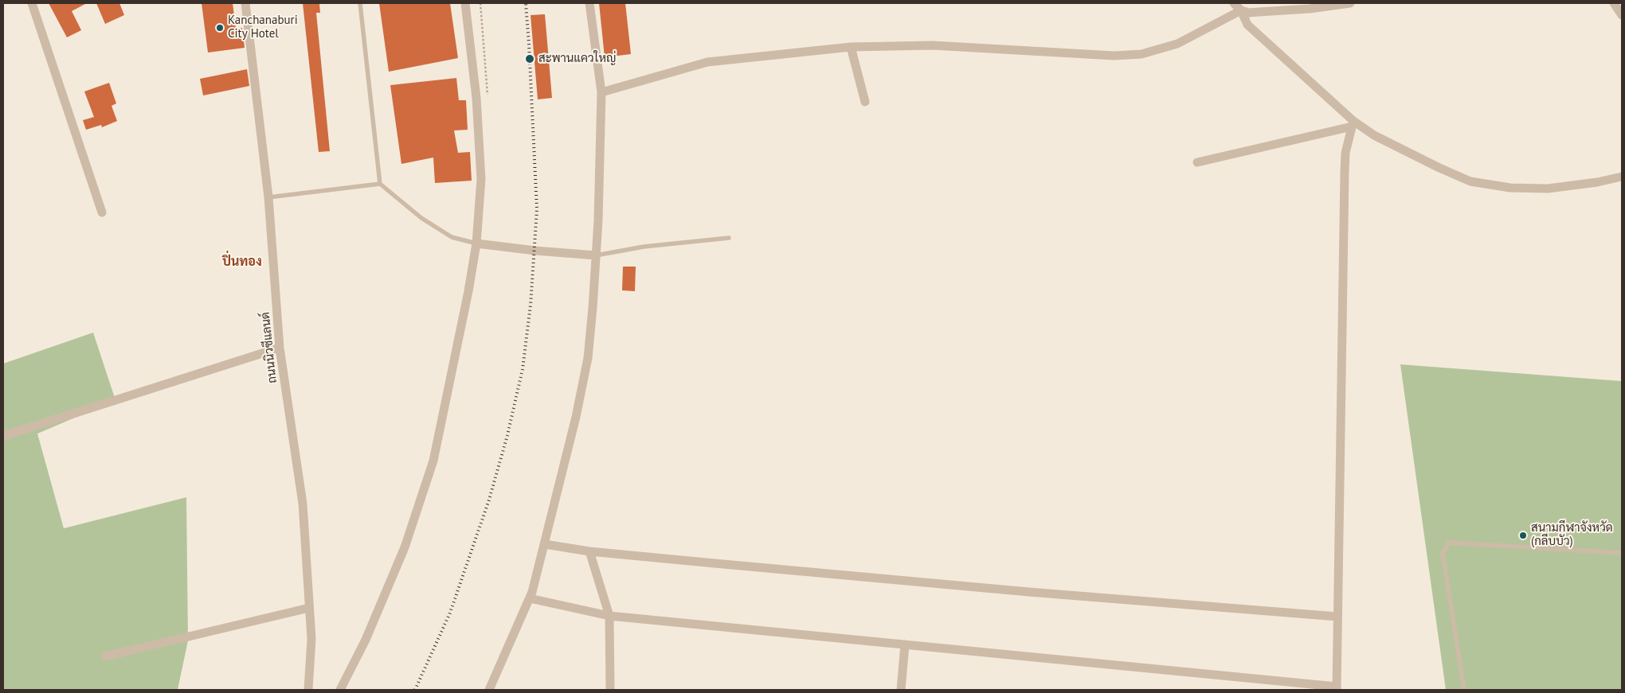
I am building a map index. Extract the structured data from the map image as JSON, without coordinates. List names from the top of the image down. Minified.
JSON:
{"streets":{"street":["ถนนนิวซีแลนด์"]},"districts":["ปิ่นทอง"],"places":["Kanchanaburi City Hotel","สะพานแควใหญ่","สนามกีฬาจังหวัด (กลีบบัว)"]}
